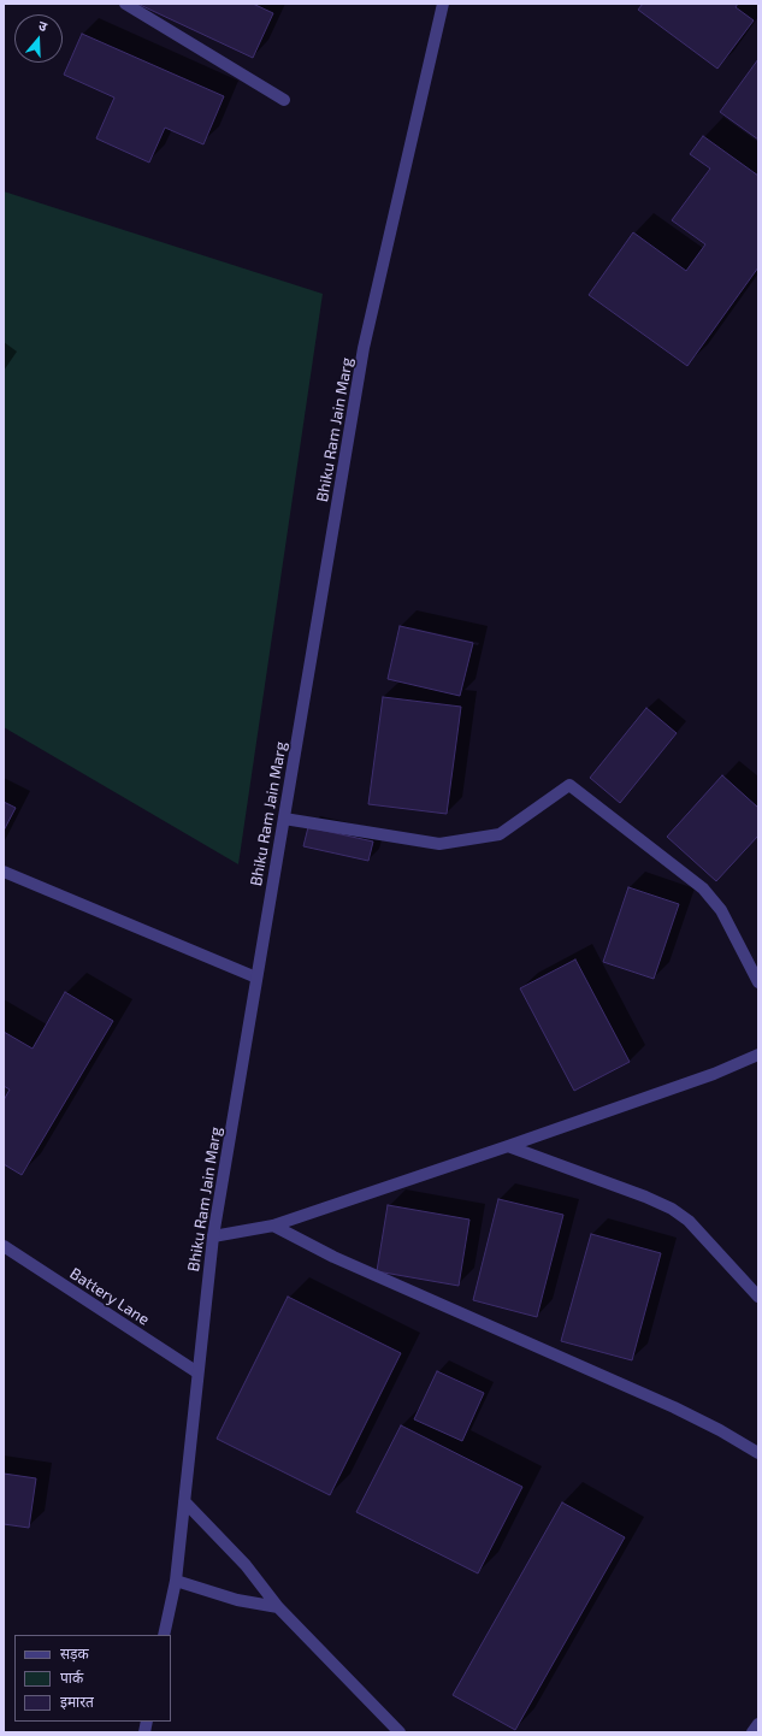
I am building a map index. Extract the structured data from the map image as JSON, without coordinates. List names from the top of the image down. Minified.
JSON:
{"streets":{"street":["Bhiku Ram Jain Marg","Battery Lane"]},"crossings":[["Bhiku Ram Jain Marg","Battery Lane"]],"legend":["सड़क","पार्क","इमारत"],"north":"top"}
